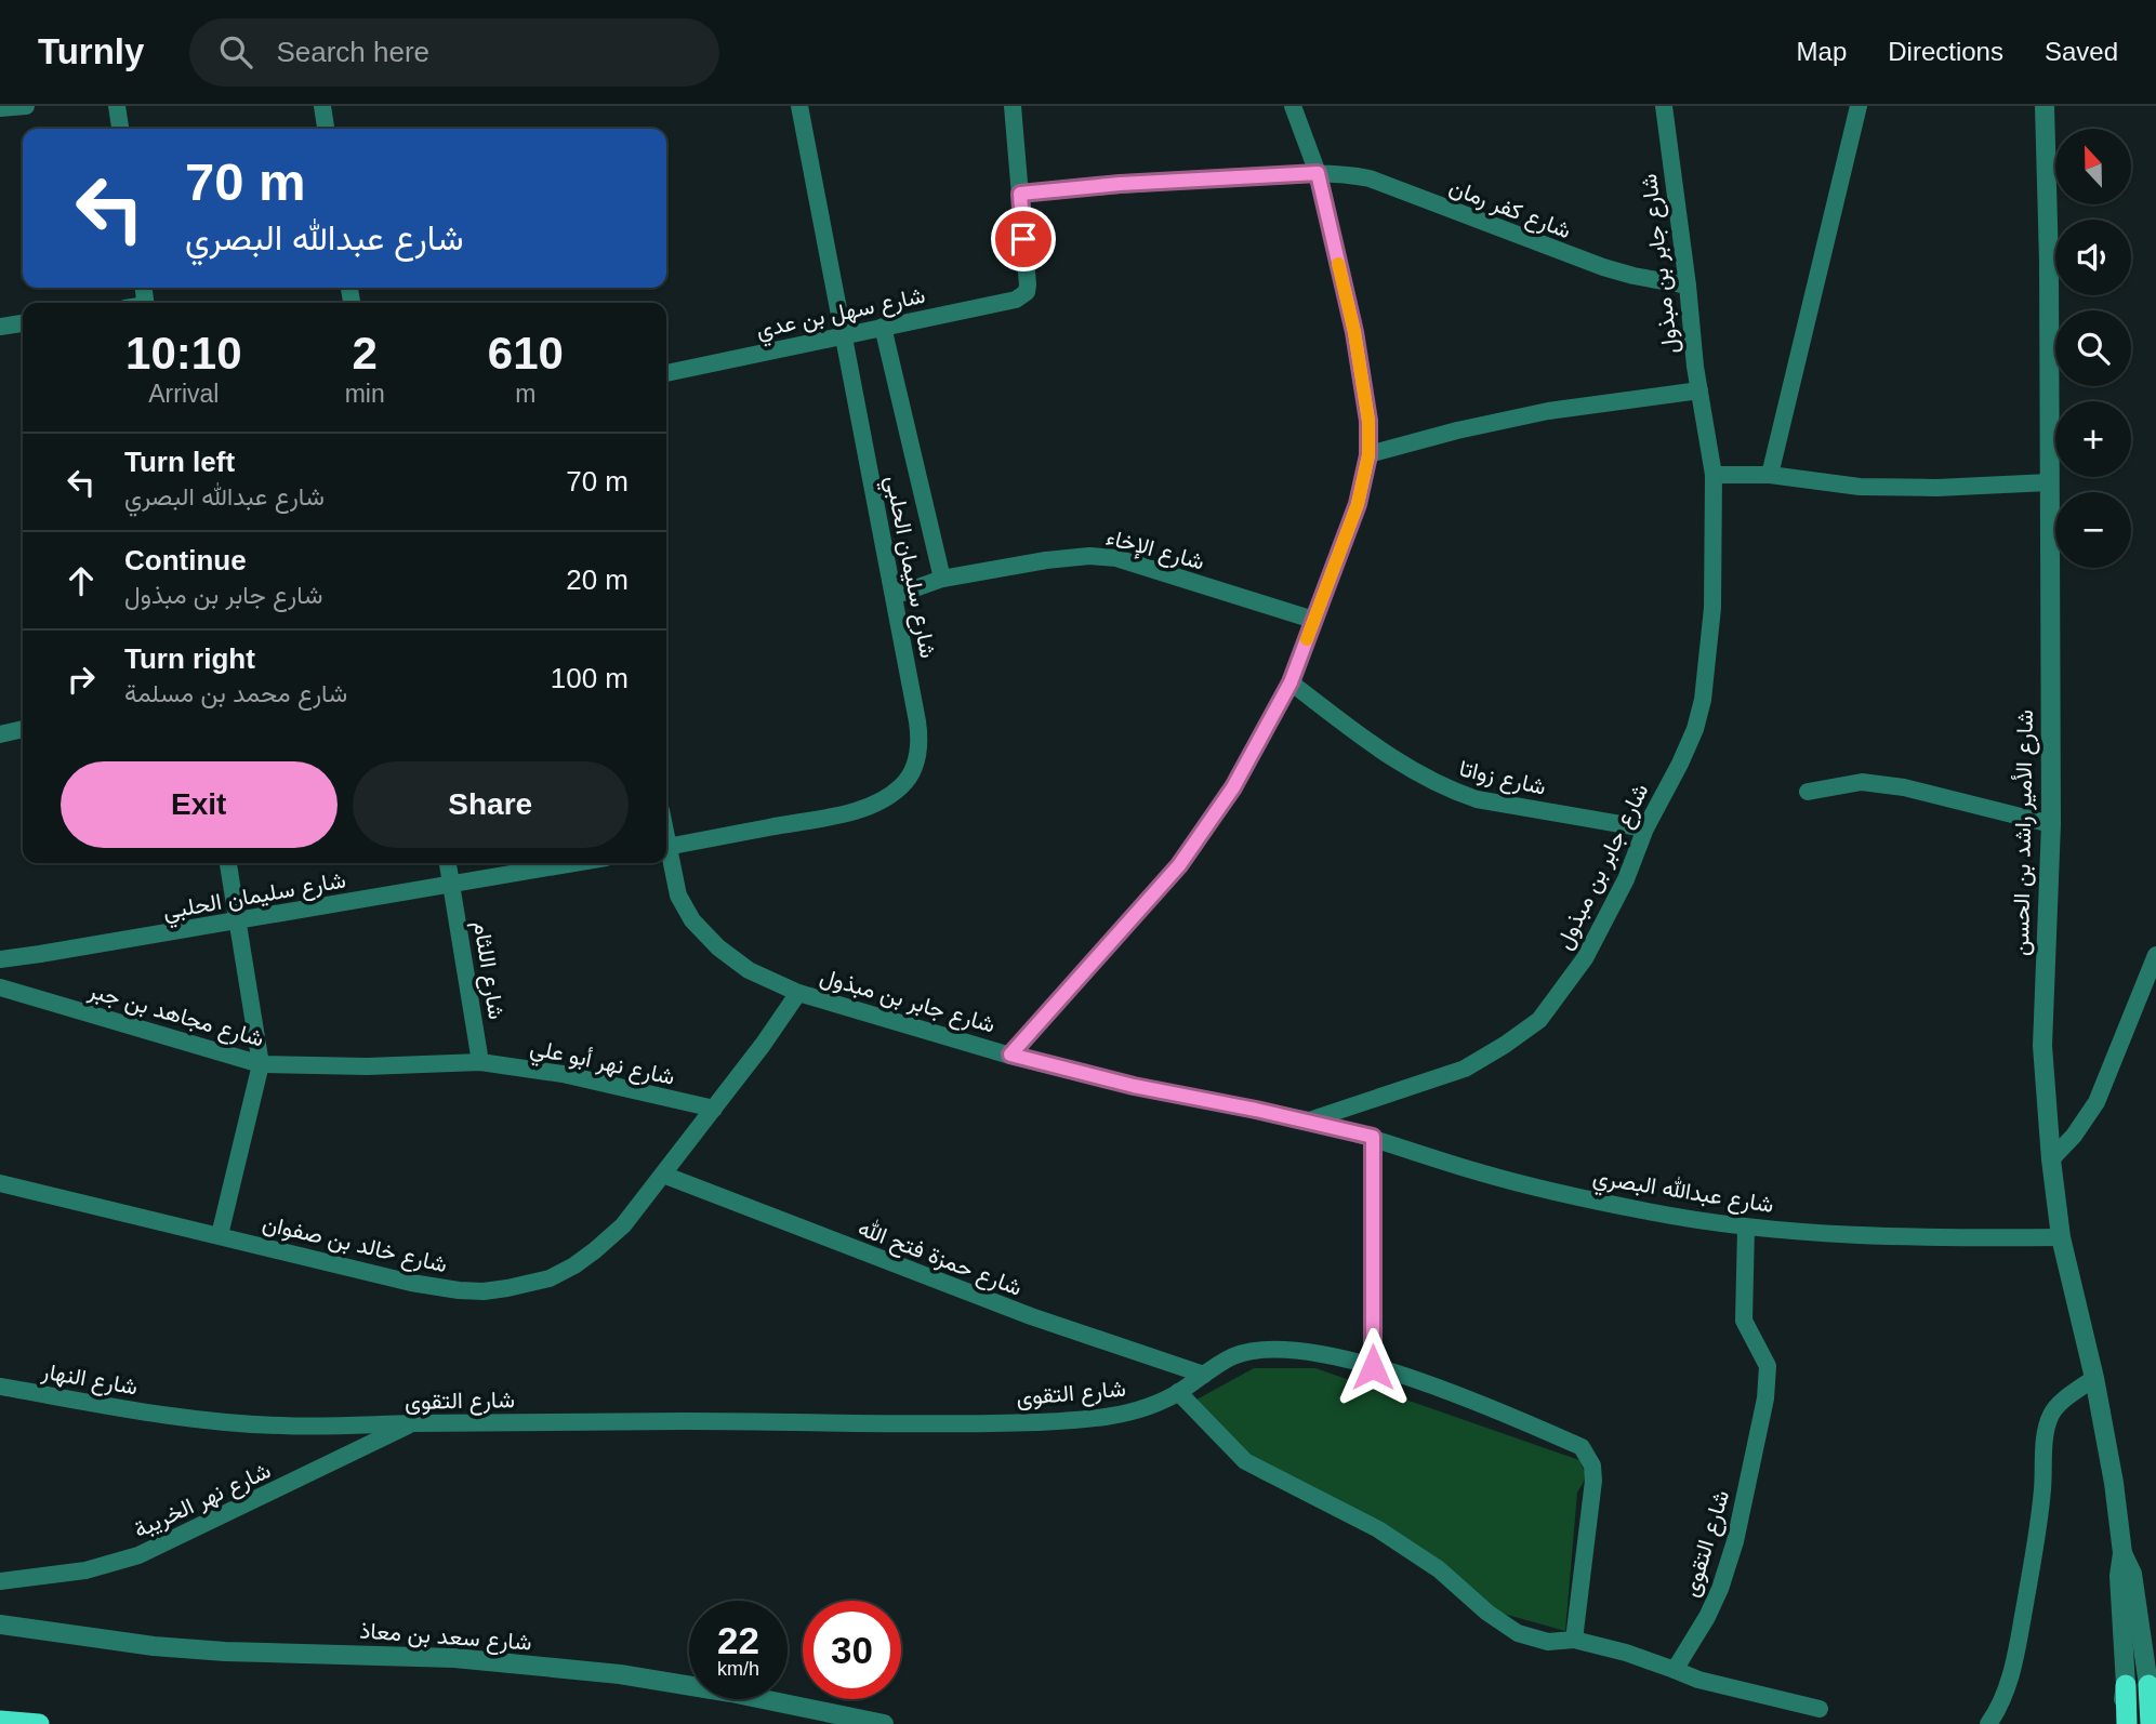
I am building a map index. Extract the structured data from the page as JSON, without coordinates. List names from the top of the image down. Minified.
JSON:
{"streets":{"street":["شارع كفر رمان","شارع جابر بن مبذول","شارع سهل بن عدي","شارع الإخاء","شارع سليمان الحلبي","شارع زواتا","شارع الأمير راشد بن الحسن","شارع اللثام","شارع مجاهد بن جبر","شارع نهر أبو علي","شارع عبدالله البصري","شارع خالد بن صفوان","شارع حمزة فتح الله","شارع النهار","شارع التقوى","شارع نهر الخريبة","شارع سعد بن معاذ"]},"crossings":[["شارع كفر رمان","شارع جابر بن مبذول"],["شارع كفر رمان","شارع سهل بن عدي"],["شارع جابر بن مبذول","شارع زواتا"],["شارع جابر بن مبذول","شارع عبدالله البصري"],["شارع جابر بن مبذول","شارع خالد بن صفوان"],["شارع سهل بن عدي","شارع سليمان الحلبي"],["شارع الإخاء","شارع سليمان الحلبي"],["شارع سليمان الحلبي","شارع اللثام"],["شارع الأمير راشد بن الحسن","شارع عبدالله البصري"],["شارع اللثام","شارع مجاهد بن جبر"],["شارع اللثام","شارع نهر أبو علي"],["شارع مجاهد بن جبر","شارع نهر أبو علي"],["شارع نهر أبو علي","شارع خالد بن صفوان"],["شارع عبدالله البصري","شارع التقوى"],["شارع خالد بن صفوان","شارع حمزة فتح الله"],["شارع حمزة فتح الله","شارع التقوى"],["شارع النهار","شارع التقوى"],["شارع التقوى","شارع نهر الخريبة"]],"north":"top","page":{"header":"Turnly","search":"Search here","nav":["Map","Directions","Saved"],"map_buttons":["+","−"],"turn":["70 m","شارع عبدالله البصري"],"eta":["10:10","Arrival","2","min","610","m"],"list":[{"name":"Turn left","note":"شارع عبدالله البصري","value":"70 m"},{"name":"Continue","note":"شارع جابر بن مبذول","value":"20 m"},{"name":"Turn right","note":"شارع محمد بن مسلمة","value":"100 m"}],"buttons":["Exit","Share"],"speed":"22 km/h","limit":"30"}}
